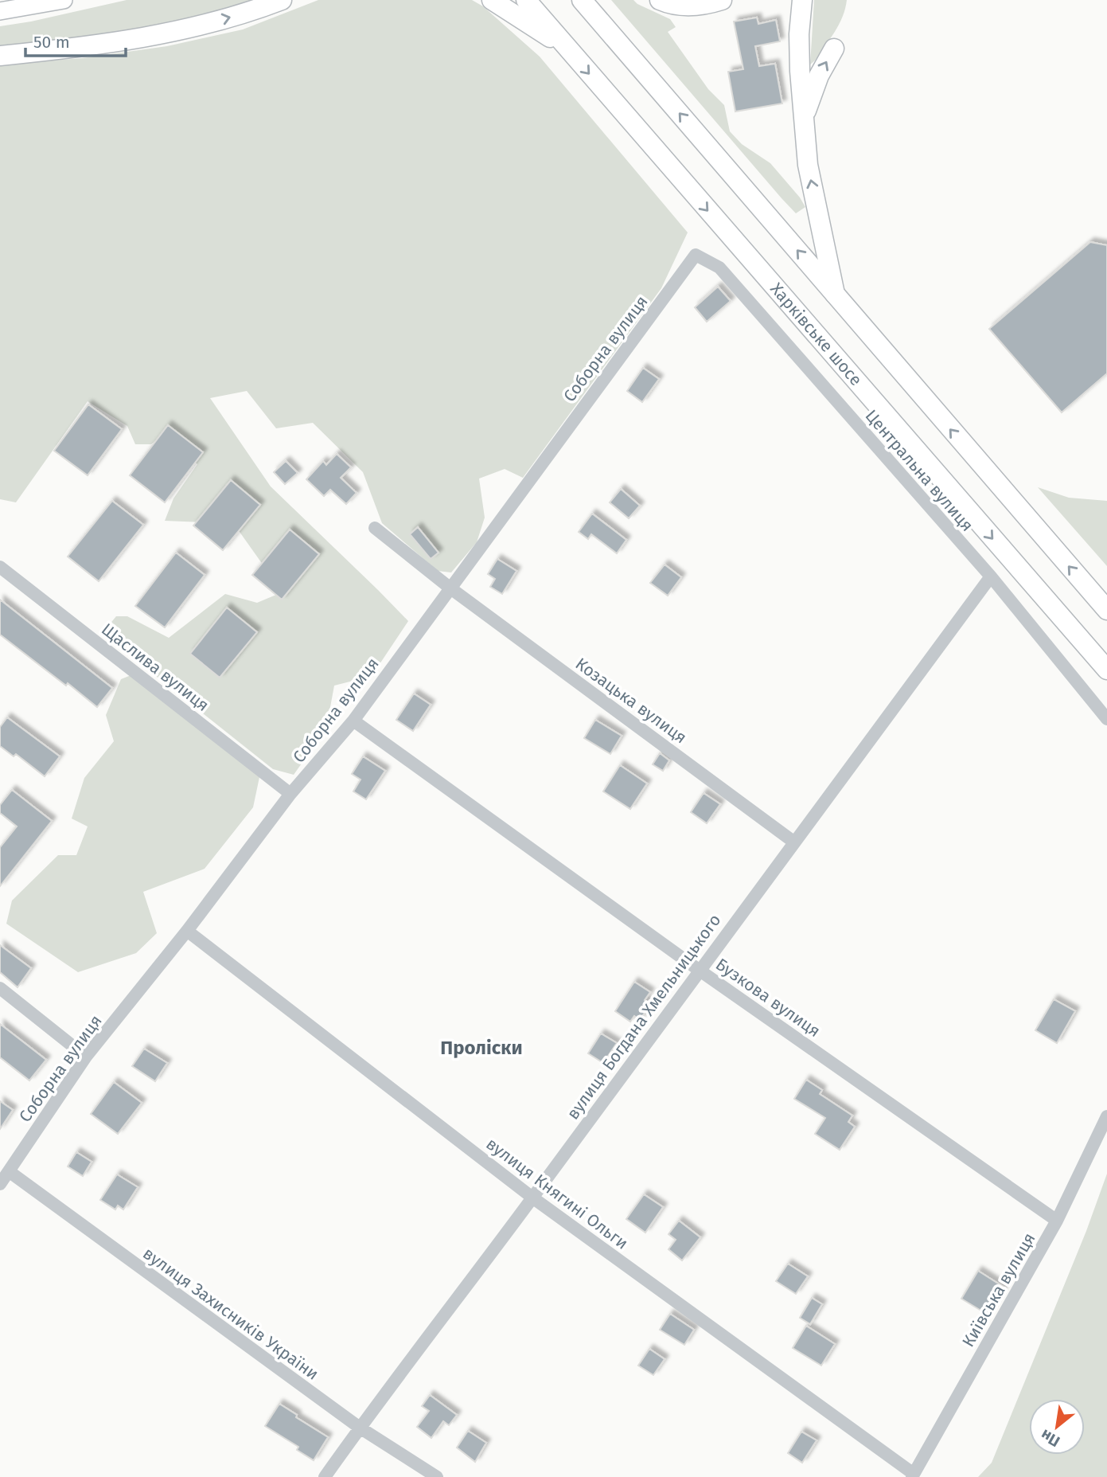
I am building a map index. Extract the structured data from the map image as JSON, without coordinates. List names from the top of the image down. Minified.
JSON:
{"streets":{"highway":["Харківське шосе"],"street":["Соборна вулиця","Центральна вулиця","Щаслива вулиця","Козацька вулиця","Бузкова вулиця","вулиця Богдана Хмельницького","вулиця Княгині Ольги","Київська вулиця","вулиця Захисників України"]},"crossings":[["Соборна вулиця","Центральна вулиця"],["Соборна вулиця","Щаслива вулиця"],["Соборна вулиця","Козацька вулиця"],["Соборна вулиця","Бузкова вулиця"],["Соборна вулиця","вулиця Княгині Ольги"],["Соборна вулиця","вулиця Захисників України"],["Центральна вулиця","вулиця Богдана Хмельницького"],["Козацька вулиця","вулиця Богдана Хмельницького"],["Бузкова вулиця","вулиця Богдана Хмельницького"],["Бузкова вулиця","Київська вулиця"],["вулиця Богдана Хмельницького","вулиця Княгині Ольги"],["вулиця Богдана Хмельницького","вулиця Захисників України"],["вулиця Княгині Ольги","Київська вулиця"]],"districts":["Проліски"],"scale_bar":"50 m","north":"bottom left"}
